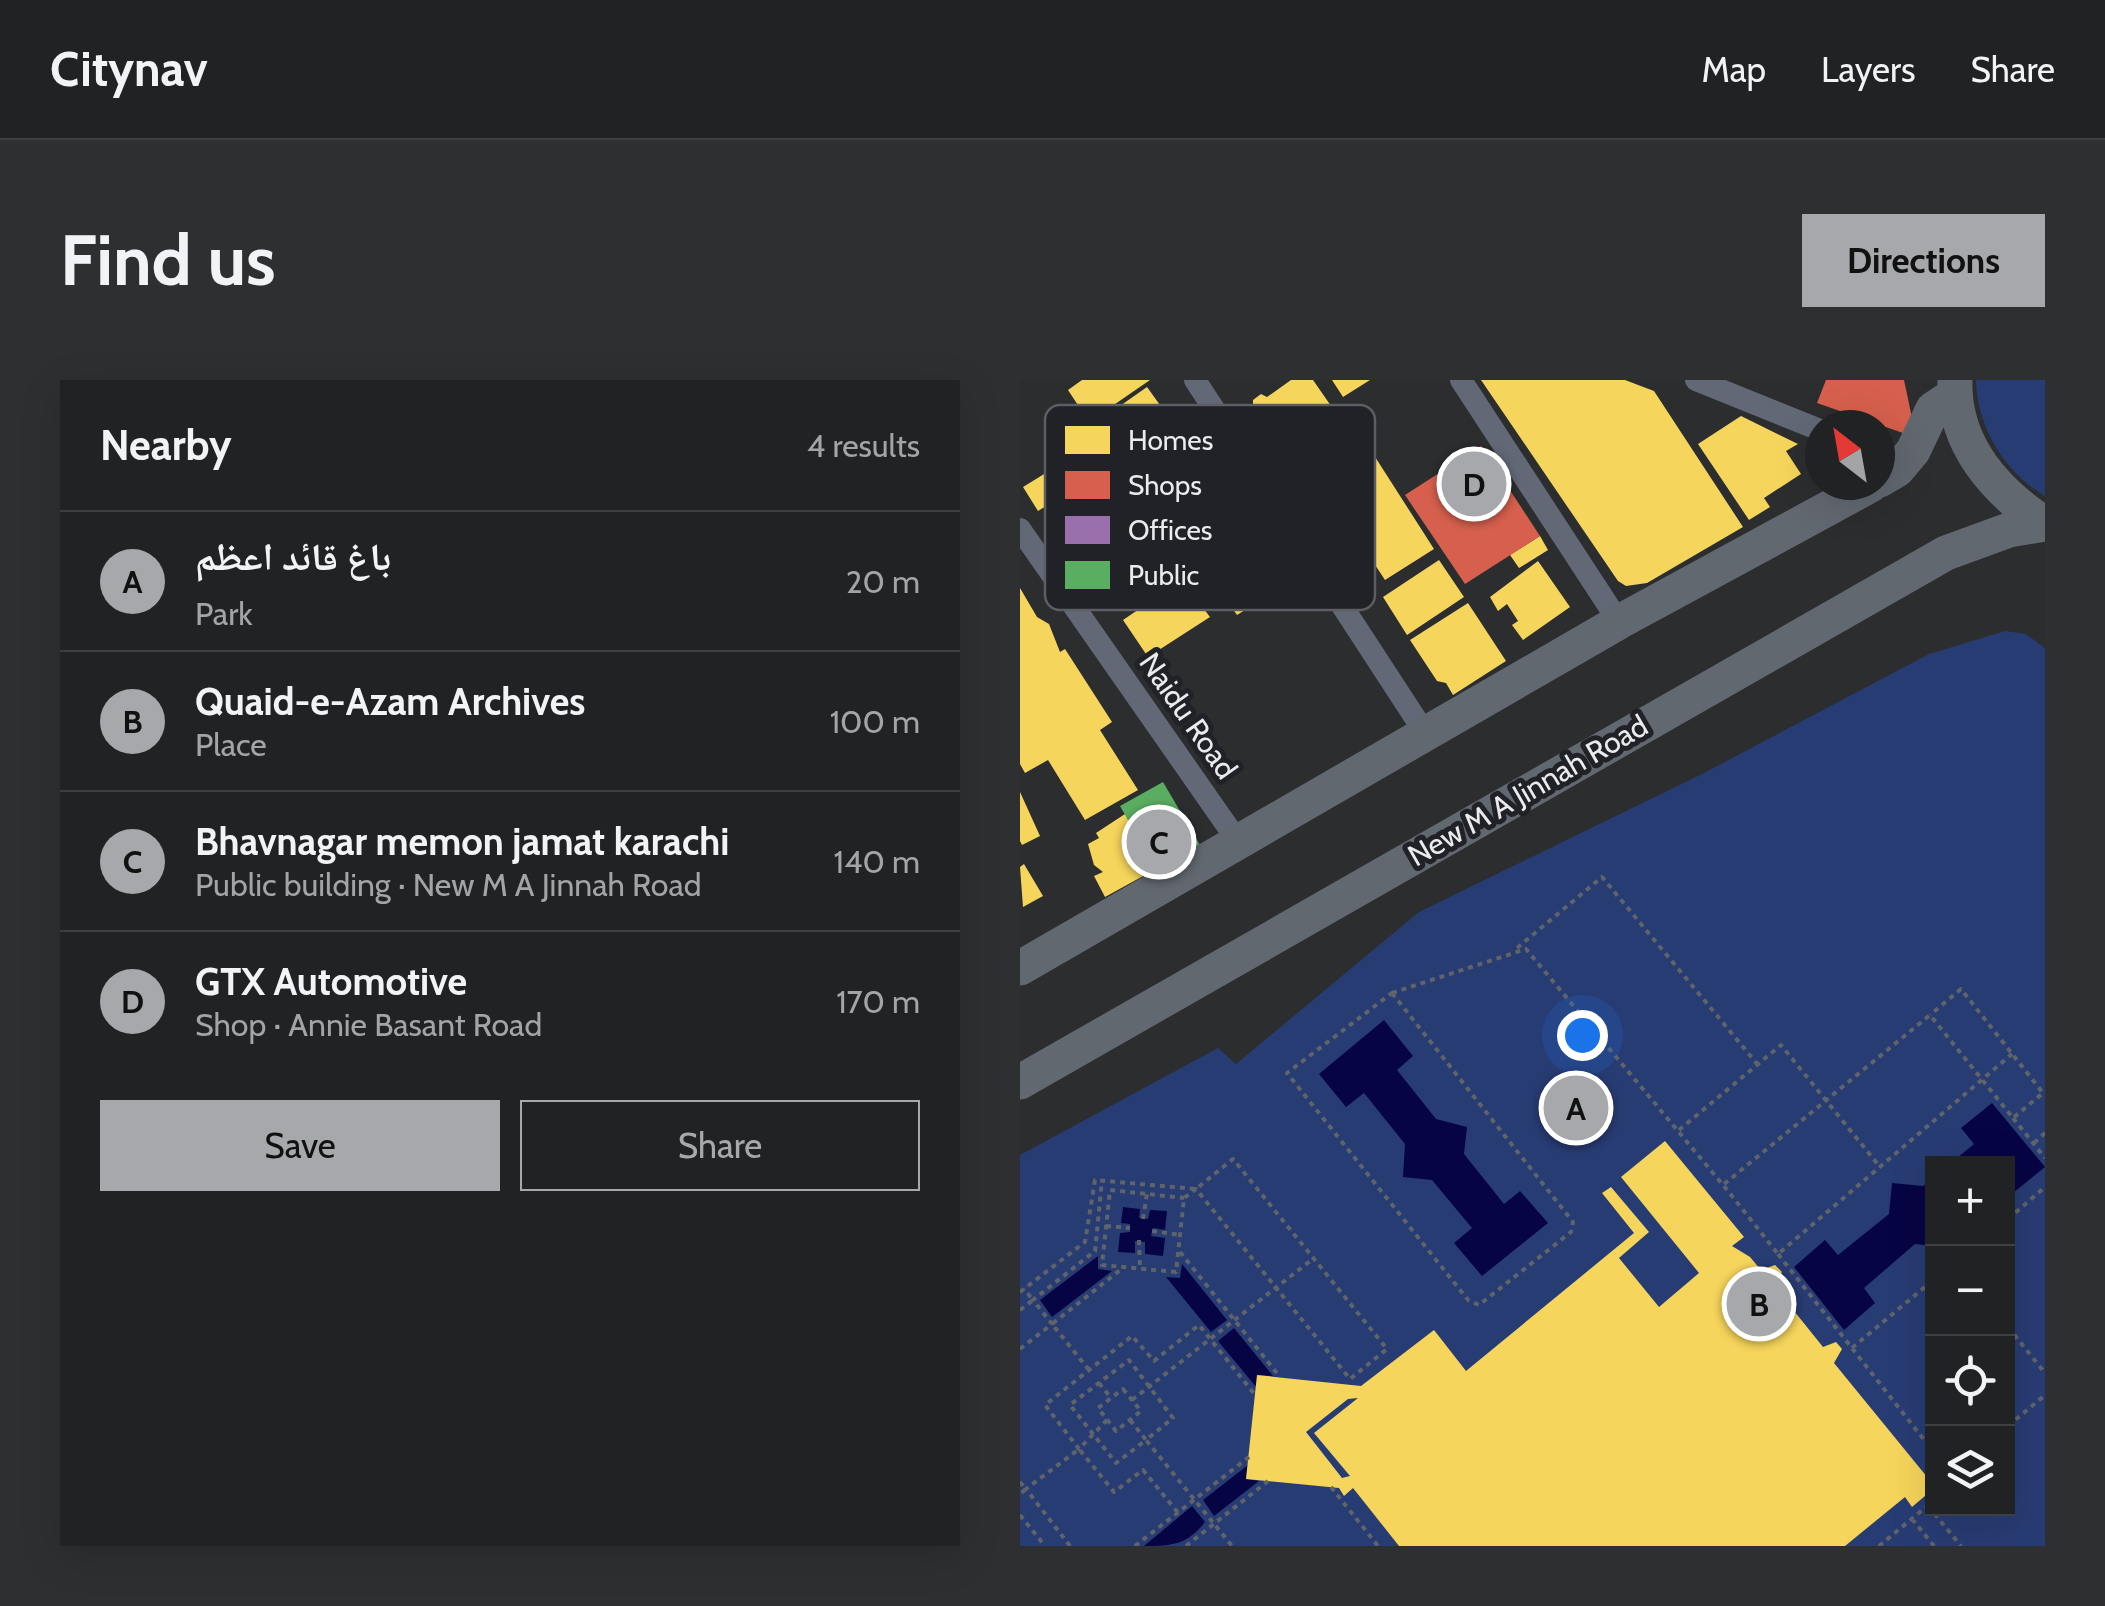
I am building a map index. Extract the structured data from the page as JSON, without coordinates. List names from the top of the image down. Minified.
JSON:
{"streets":{"main road":["New M A Jinnah Road"],"street":["Naidu Road"]},"legend":["Homes","Shops","Offices","Public"],"north":"top left","page":{"header":"Citynav","nav":["Map","Layers","Share"],"buttons":["Directions",["Save","Share"]],"title":"Find us","heading":["Nearby","4 results"],"pins":["D","C","A","B"],"list":[{"mark":"A","name":"باغ قائد اعظم","note":"Park","value":"20 m"},{"mark":"B","name":"Quaid-e-Azam Archives","note":"Place","value":"100 m"},{"mark":"C","name":"Bhavnagar memon jamat karachi","note":"Public building · New M A Jinnah Road","value":"140 m"},{"mark":"D","name":"GTX Automotive","note":"Shop · Annie Basant Road","value":"170 m"}],"map_buttons":["+","−"]}}
